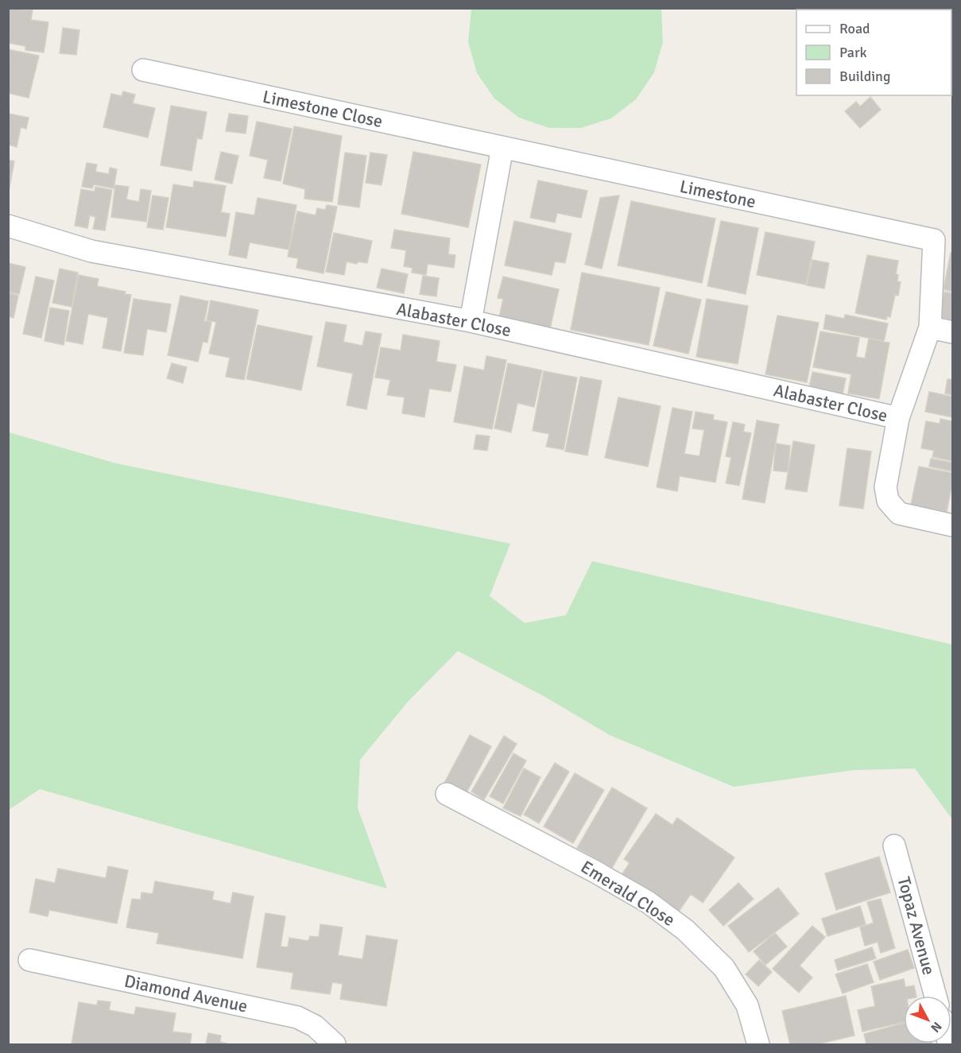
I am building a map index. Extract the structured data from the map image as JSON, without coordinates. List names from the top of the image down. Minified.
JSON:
{"streets":{"street":["Limestone Close","Limestone","Alabaster Close","Emerald Close","Topaz Avenue","Diamond Avenue"]},"crossings":[["Limestone Close","Limestone"]],"legend":["Road","Park","Building"],"north":"bottom right"}
